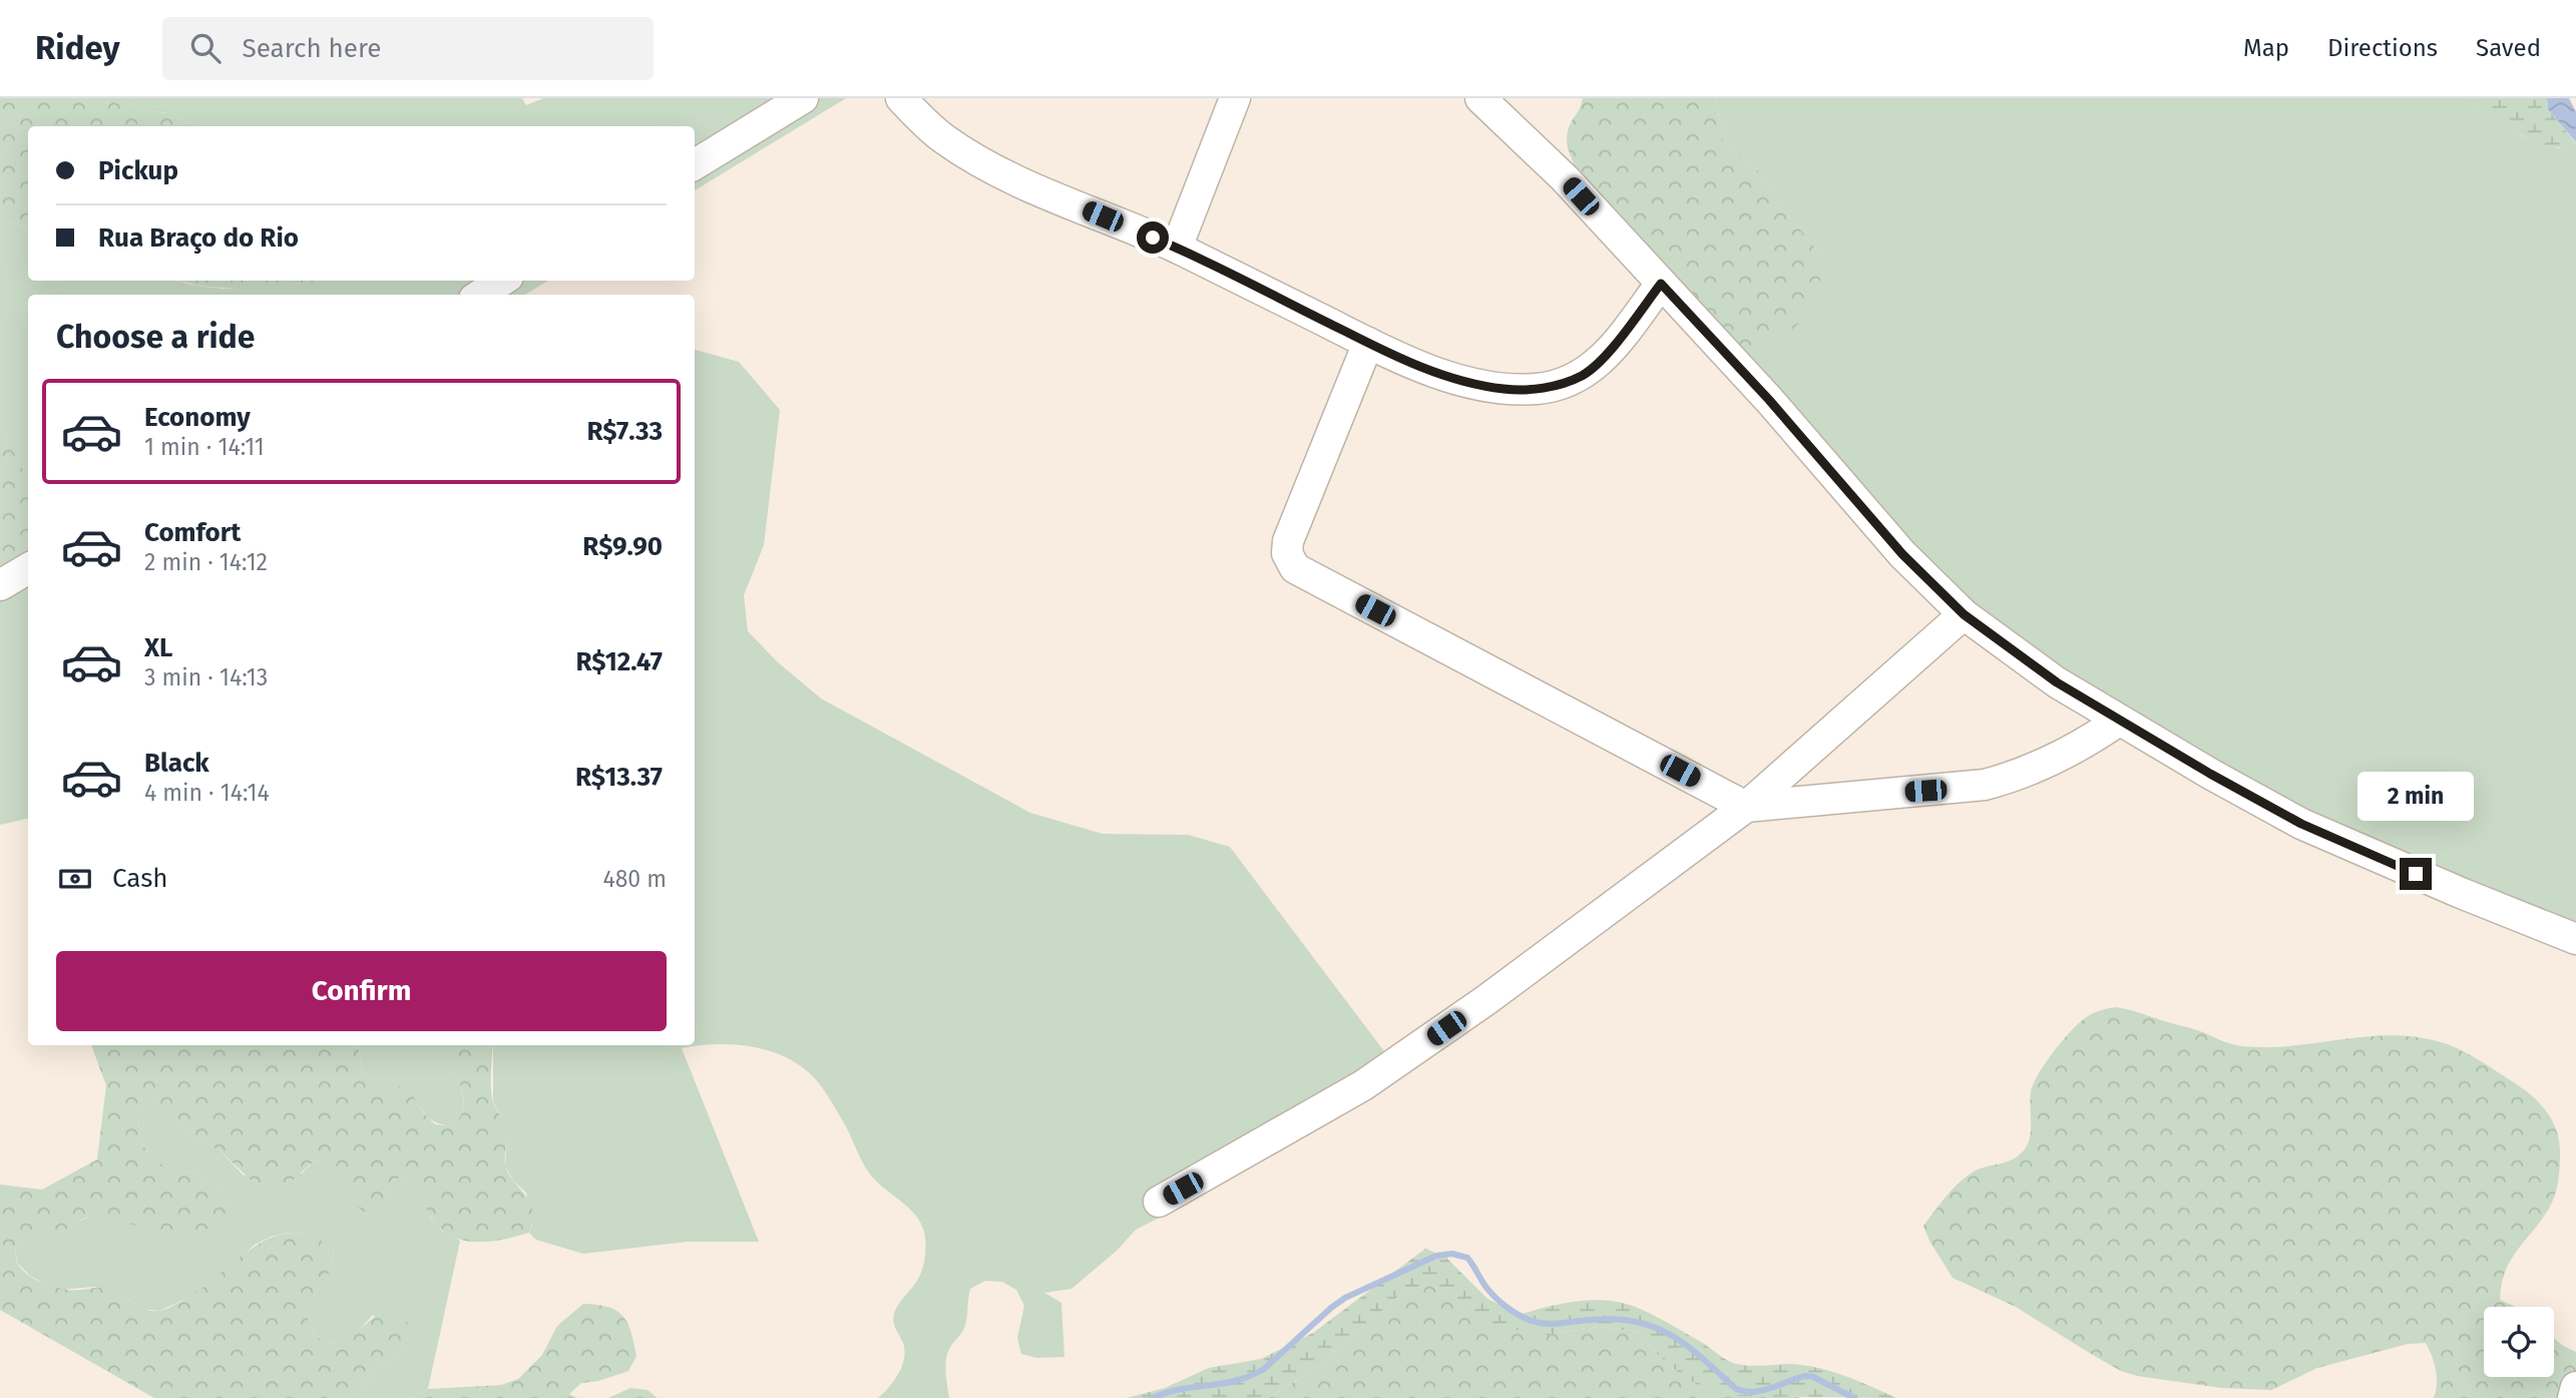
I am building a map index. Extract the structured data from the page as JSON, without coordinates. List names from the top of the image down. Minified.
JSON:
{"page":{"header":"Ridey","search":"Search here","nav":["Map","Directions","Saved"],"banner":["Pickup","Rua Braço do Rio"],"heading":"Choose a ride","list":[{"name":"Economy","note":"1 min · 14:11","value":"R$7.33"},{"name":"Comfort","note":"2 min · 14:12","value":"R$9.90"},{"name":"XL","note":"3 min · 14:13","value":"R$12.47"},{"name":"Black","note":"4 min · 14:14","value":"R$13.37"}],"bubble":"2 min","pay":["Cash","480 m"],"buttons":"Confirm"}}
